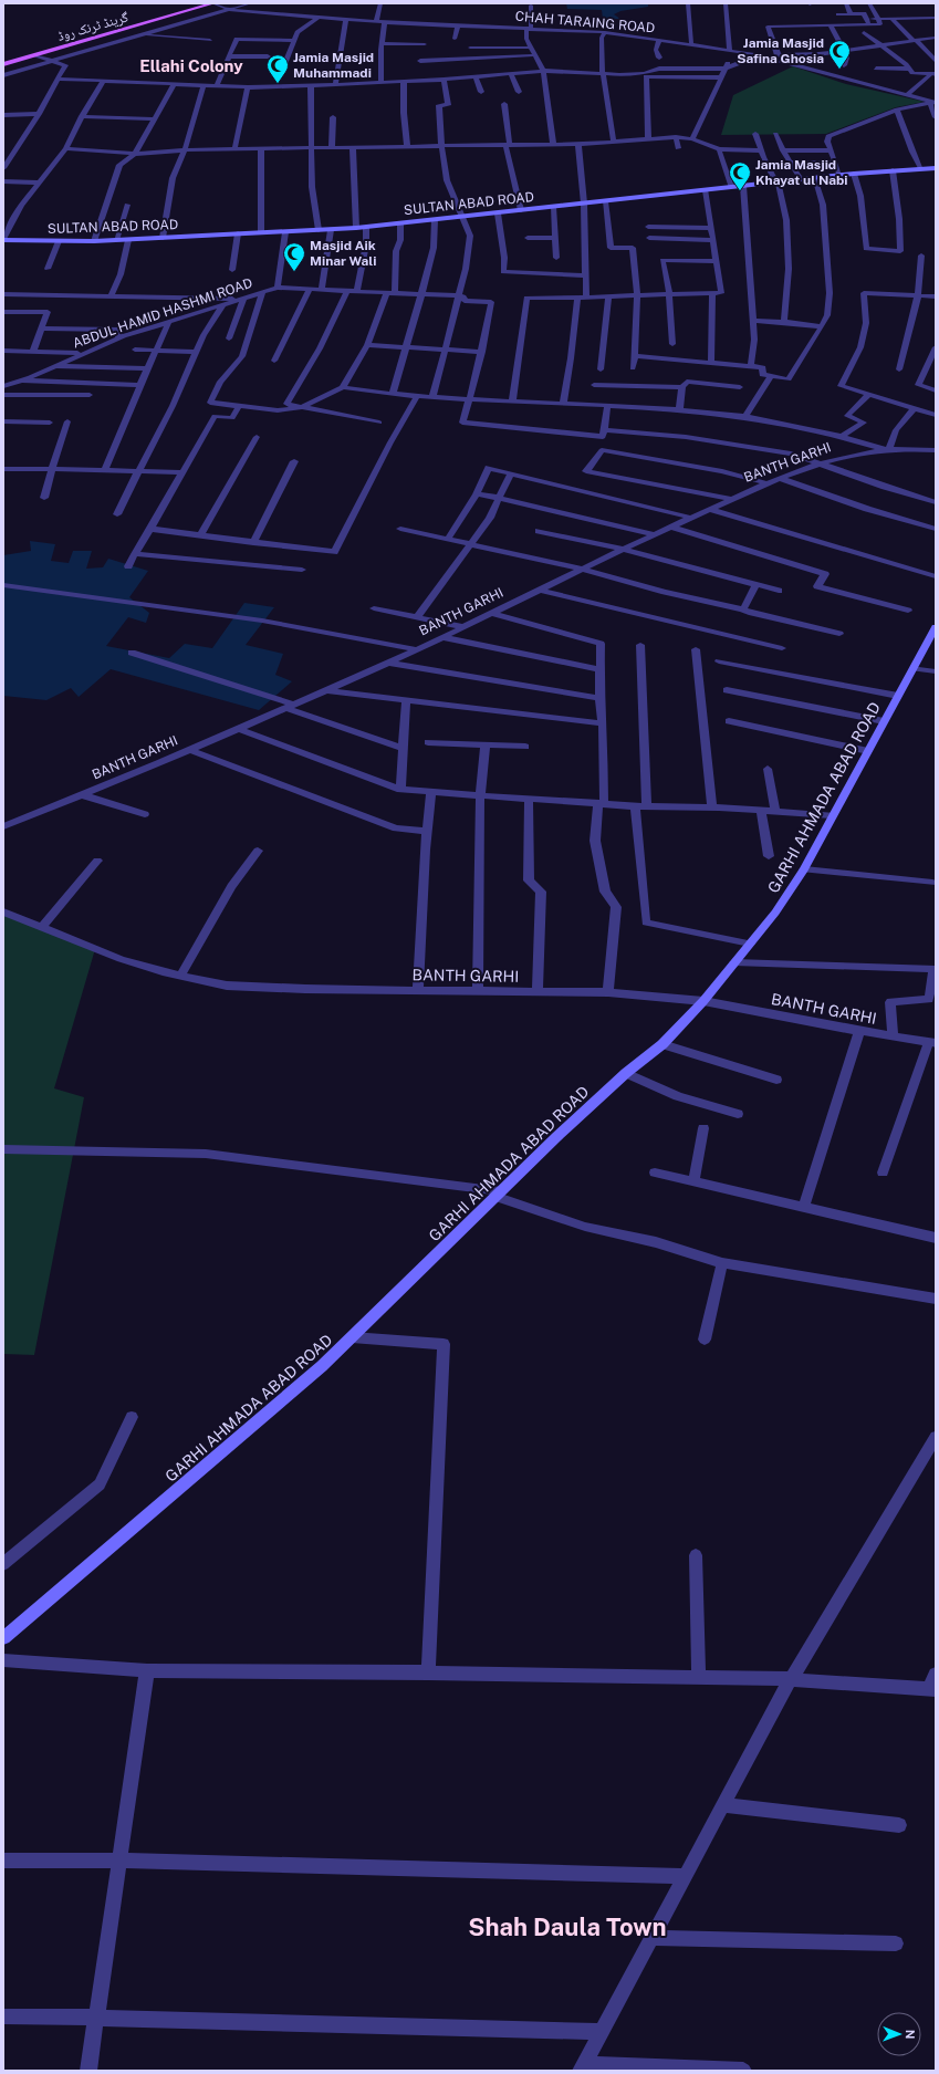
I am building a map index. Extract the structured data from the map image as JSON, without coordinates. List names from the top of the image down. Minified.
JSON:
{"streets":{"main road":["گرینڈ ٹرنک روڈ"],"street":["CHAH TARAING ROAD","SULTAN ABAD ROAD","ABDUL HAMID HASHMI ROAD","BANTH GARHI","GARHI AHMADA ABAD ROAD"]},"crossings":[["BANTH GARHI","GARHI AHMADA ABAD ROAD"]],"districts":["Ellahi Colony","Shah Daula Town"],"places":{"mosque":["Jamia Masjid Safina Ghosia","Jamia Masjid Muhammadi","Jamia Masjid Khayat ul Nabi","Masjid Aik Minar Wali"]},"north":"right"}
